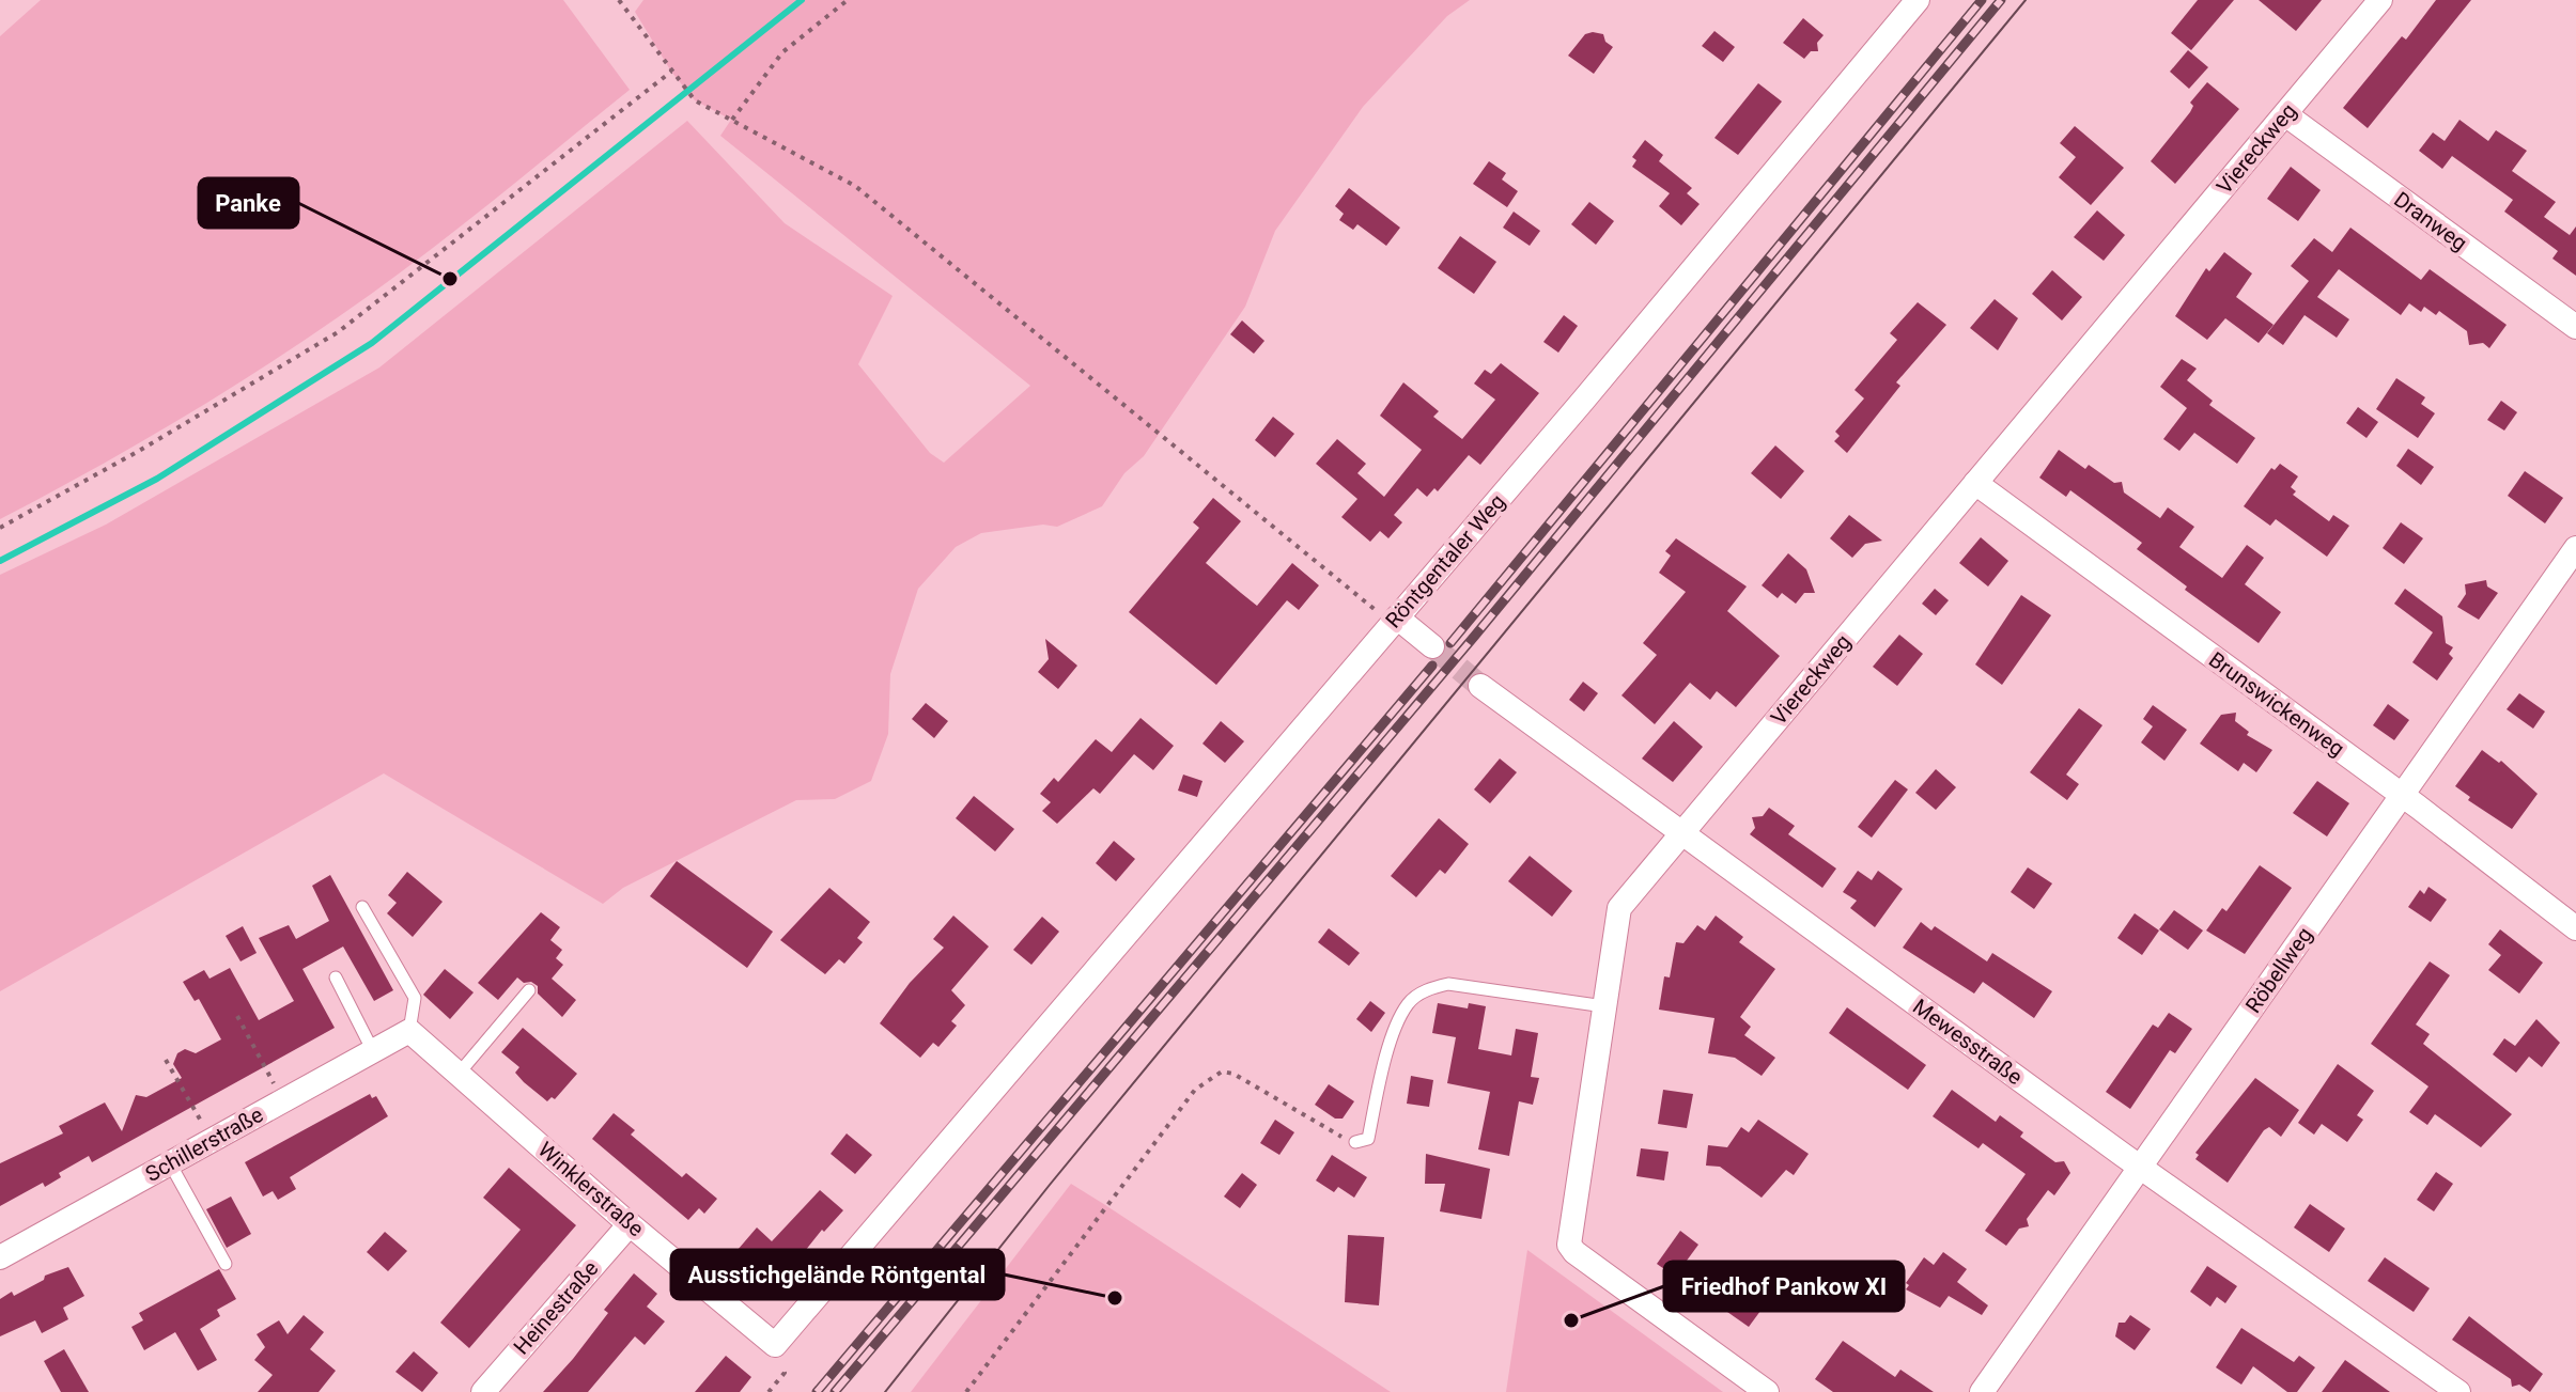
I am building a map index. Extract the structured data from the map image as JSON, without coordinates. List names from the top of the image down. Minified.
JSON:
{"streets":{"street":["Viereckweg","Dranweg","Röntgentaler Weg","Brunswickenweg","Röbellweg","Mewesstraße","Schillerstraße","Winklerstraße","Heinestraße"]},"crossings":[["Viereckweg","Dranweg"],["Viereckweg","Brunswickenweg"],["Viereckweg","Mewesstraße"],["Röntgentaler Weg","Winklerstraße"],["Brunswickenweg","Röbellweg"],["Röbellweg","Mewesstraße"],["Schillerstraße","Winklerstraße"],["Winklerstraße","Heinestraße"]],"places":["Panke","Ausstichgelände Röntgental","Friedhof Pankow XI"]}
